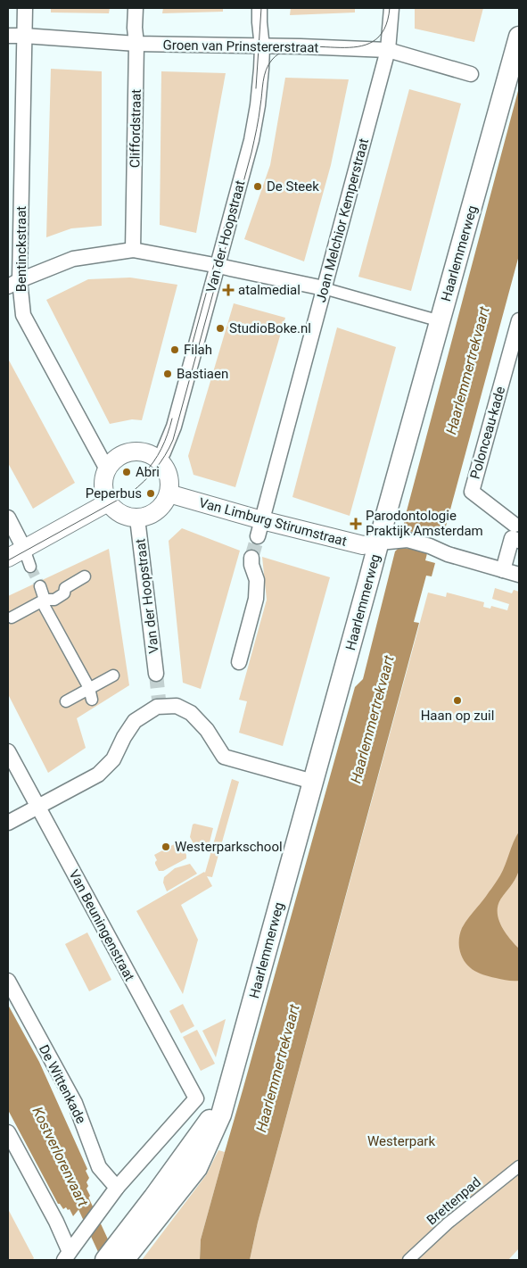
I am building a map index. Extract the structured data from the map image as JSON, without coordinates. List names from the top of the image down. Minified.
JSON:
{"streets":{"main road":["Haarlemmerweg"],"street":["Groen van Prinstererstraat","Cliffordstraat","Joan Melchior Kemperstraat","Van der Hoopstraat","Bentinckstraat","Polonceau-kade","Van Limburg Stirumstraat","Van Beuningenstraat","De Wittenkade","Brettenpad"]},"crossings":[["Groen van Prinstererstraat","Cliffordstraat"],["Groen van Prinstererstraat","Joan Melchior Kemperstraat"],["Groen van Prinstererstraat","Van der Hoopstraat"],["Groen van Prinstererstraat","Bentinckstraat"],["Joan Melchior Kemperstraat","Van Limburg Stirumstraat"],["Van der Hoopstraat","Bentinckstraat"],["Van der Hoopstraat","Van Limburg Stirumstraat"],["Bentinckstraat","Van Limburg Stirumstraat"],["Haarlemmerweg","Van Limburg Stirumstraat"],["Van Beuningenstraat","De Wittenkade"]],"water":["Haarlemmertrekvaart","Kostverlorenvaart"],"parks":["Westerpark"],"places":{"other":["De Steek","StudioBoke.nl","Filah","Bastiaen","Abri","Peperbus","Haan op zuil","Westerparkschool"],"health":["atalmedial","Parodontologie Praktijk Amsterdam"]}}
